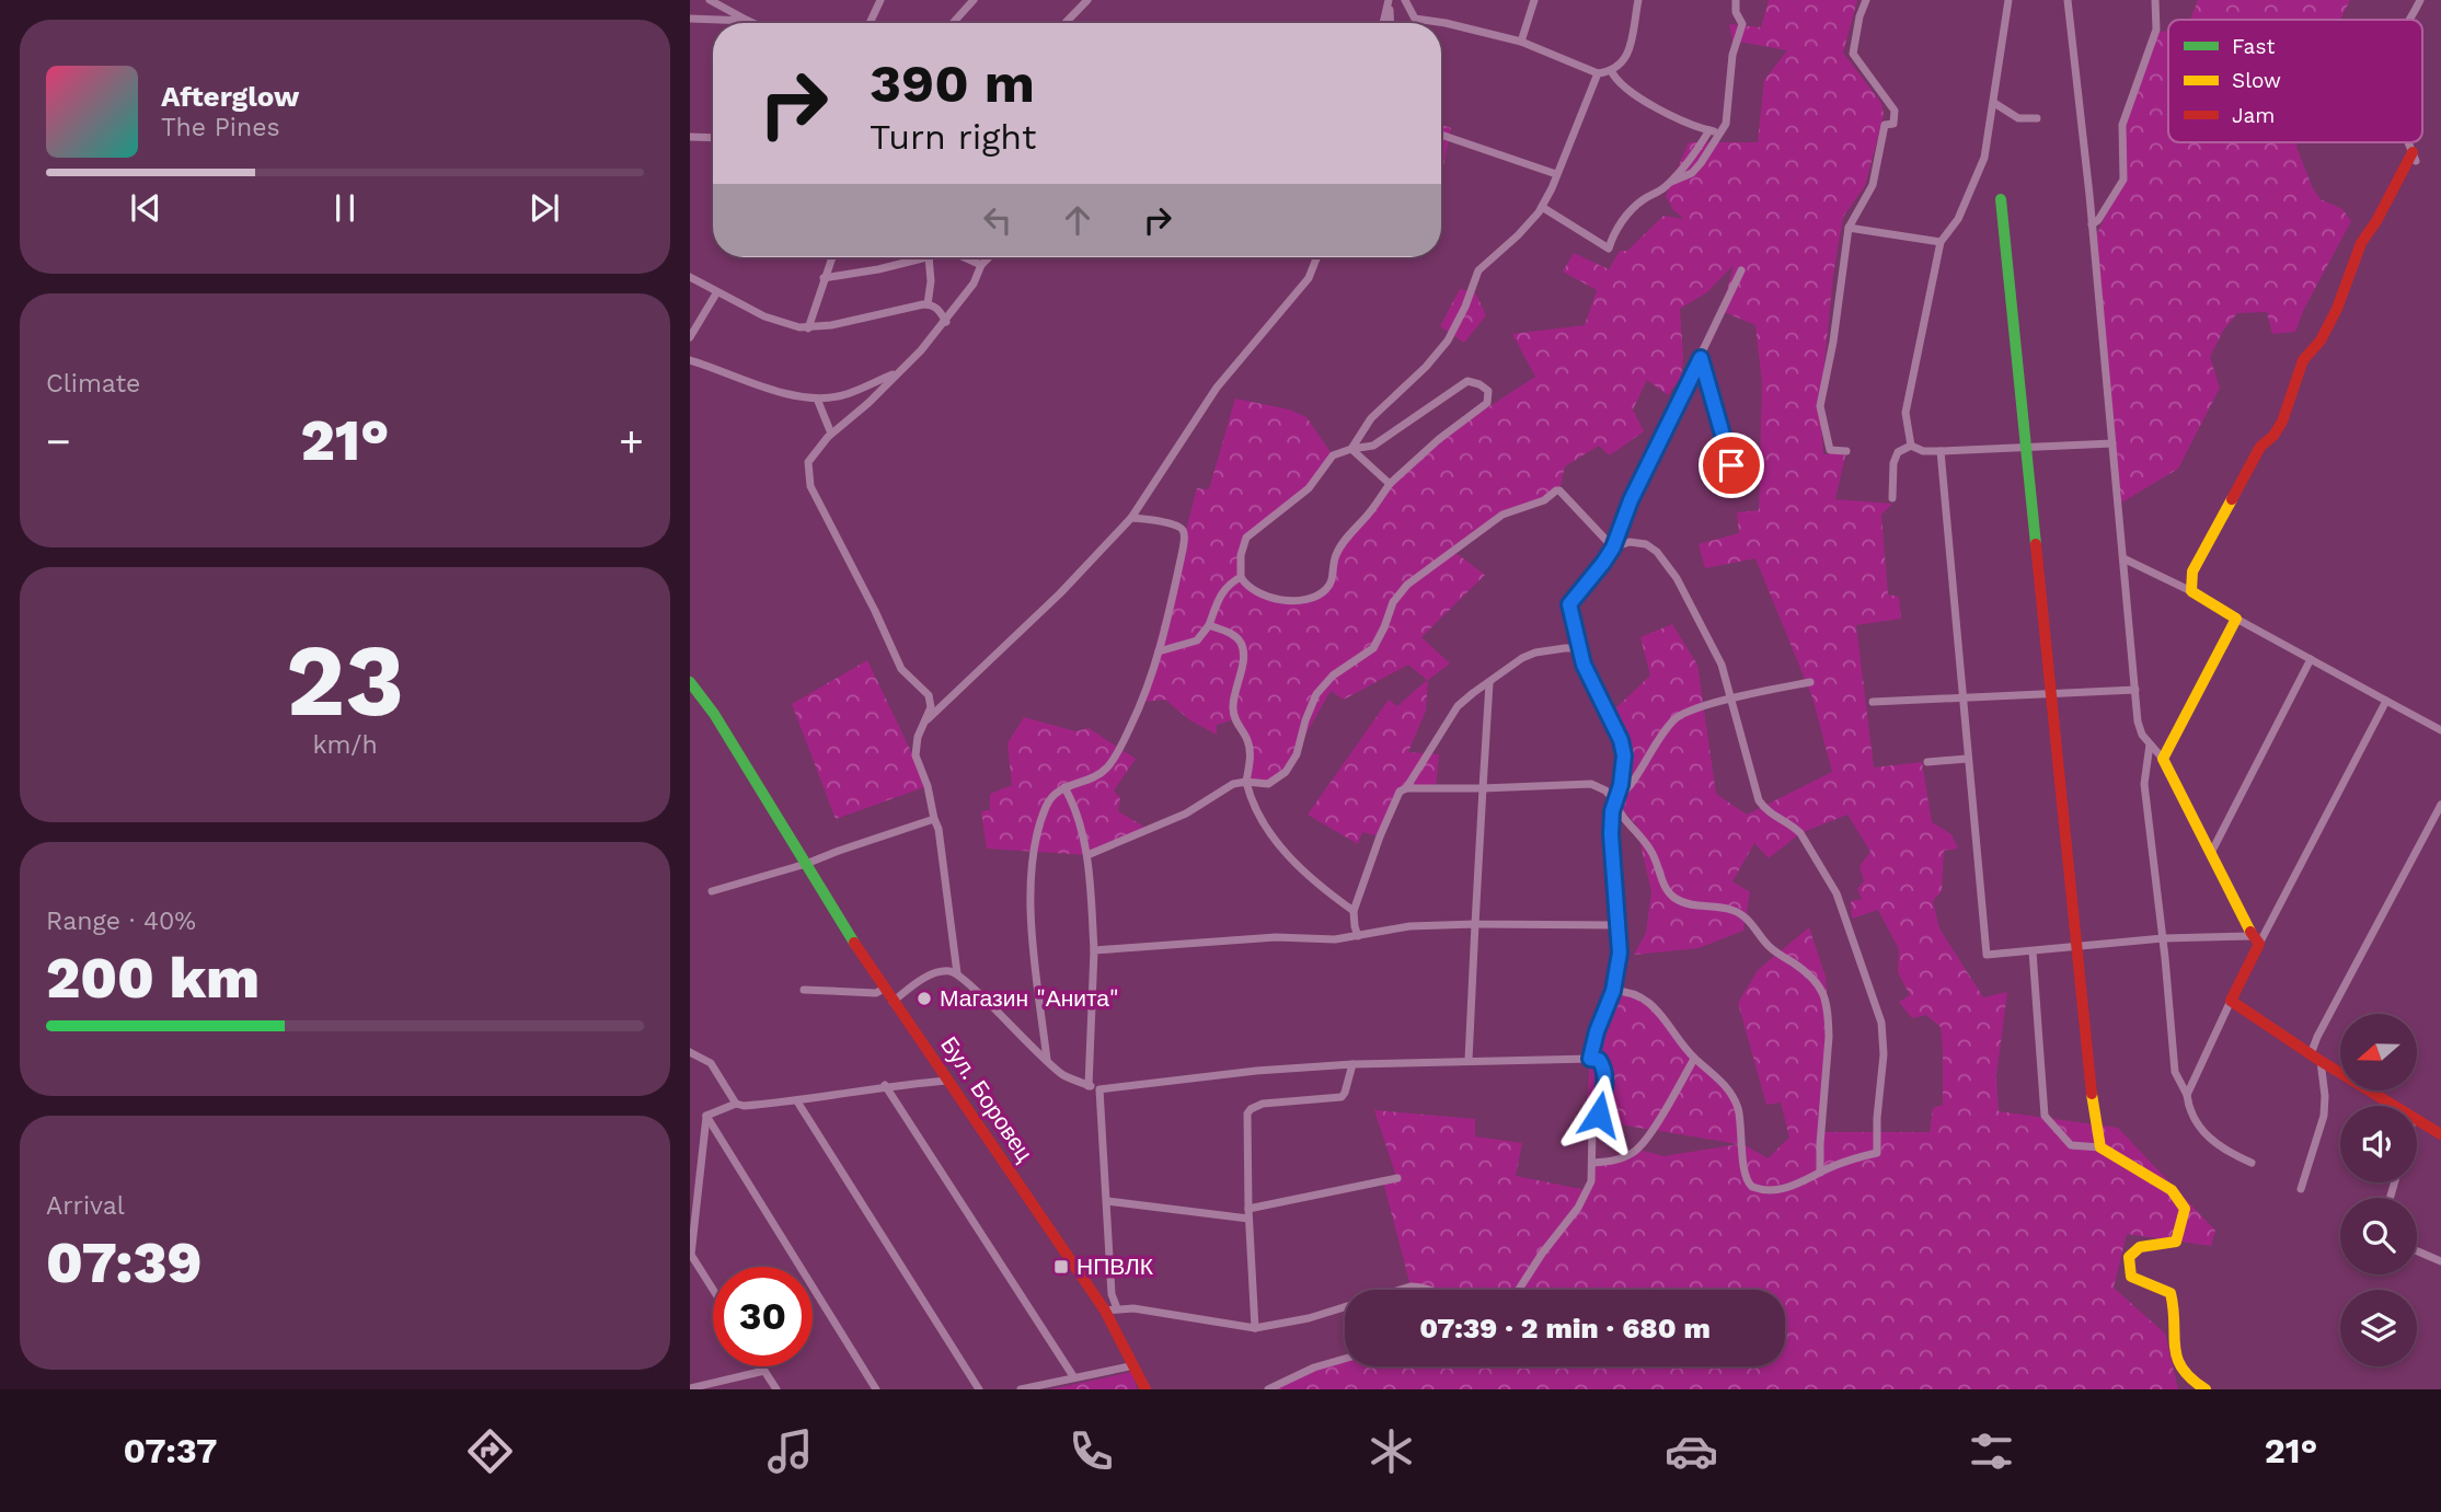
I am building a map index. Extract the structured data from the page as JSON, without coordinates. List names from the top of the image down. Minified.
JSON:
{"streets":{"street":["Бул. Боровец"]},"places":{"other":["Магазин \"Анита\""],"transit":["НПВЛК"]},"legend":["Fast","Slow","Jam"],"north":"left","page":{"turn":["390 m","Turn right"],"song":["Afterglow","The Pines"],"tile":["Climate",["23","km/h"],["Range · 40%","200 km"],["Arrival","07:39"]],"heat":["−","21°","+"],"limit":"30","trip":"07:39 · 2 min · 680 m","tabs":["07:37","21°"]}}
